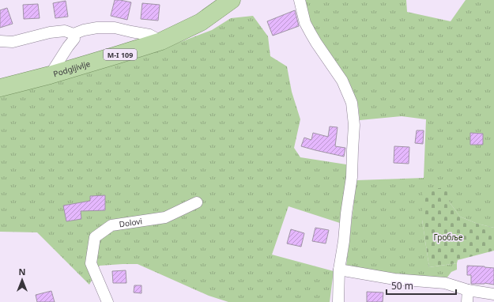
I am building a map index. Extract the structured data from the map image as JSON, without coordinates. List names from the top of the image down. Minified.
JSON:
{"streets":{"main road":["M-I 109","Podgljivlje"],"street":["Dolovi"]},"parks":["Гробље"],"scale_bar":"50 m","north":"top"}
